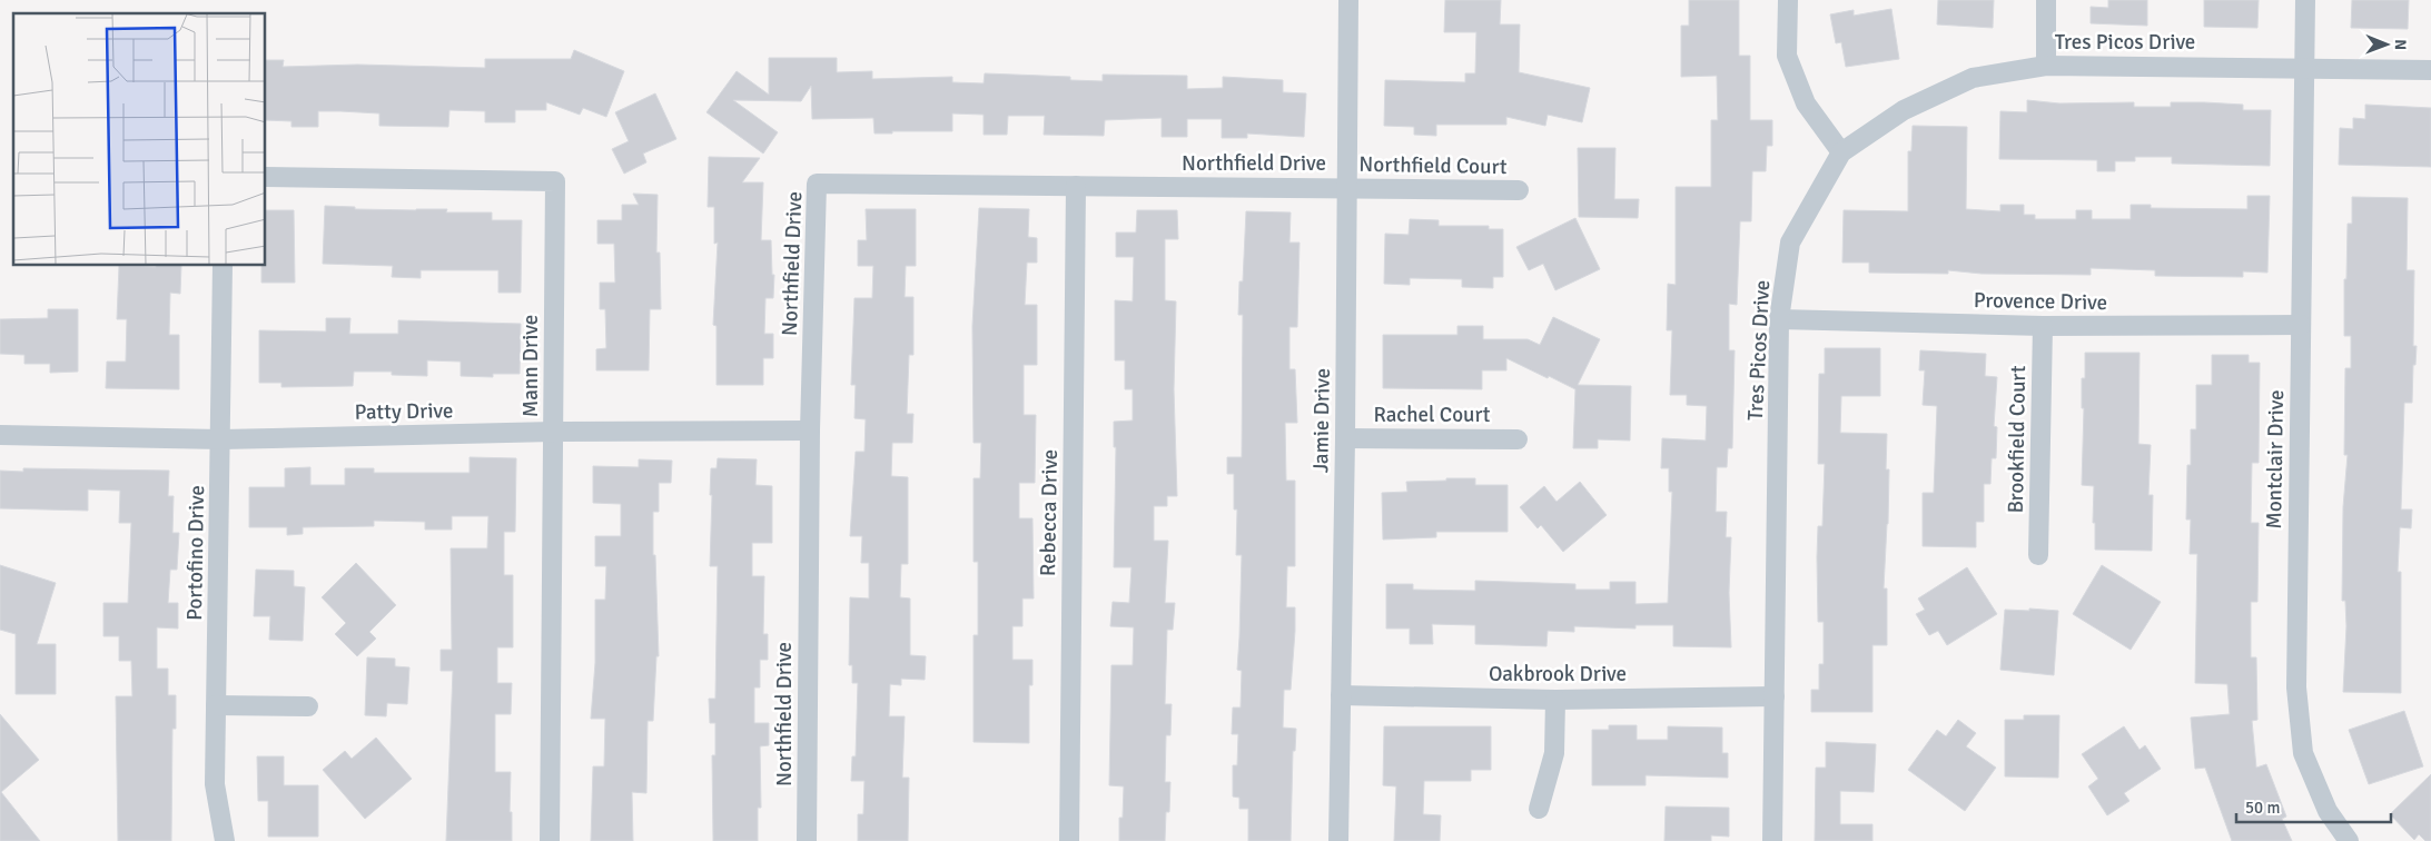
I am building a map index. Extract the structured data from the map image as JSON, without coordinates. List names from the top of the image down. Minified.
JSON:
{"streets":{"street":["Tres Picos Drive","Northfield Drive","Northfield Court","Provence Drive","Mann Drive","Patty Drive","Rachel Court","Jamie Drive","Brookfield Court","Montclair Drive","Rebecca Drive","Portofino Drive","Oakbrook Drive"]},"crossings":[["Tres Picos Drive","Provence Drive"],["Tres Picos Drive","Montclair Drive"],["Tres Picos Drive","Oakbrook Drive"],["Northfield Drive","Northfield Court"],["Northfield Drive","Patty Drive"],["Northfield Drive","Jamie Drive"],["Northfield Drive","Rebecca Drive"],["Northfield Court","Jamie Drive"],["Provence Drive","Brookfield Court"],["Provence Drive","Montclair Drive"],["Mann Drive","Patty Drive"],["Patty Drive","Portofino Drive"],["Rachel Court","Jamie Drive"],["Jamie Drive","Oakbrook Drive"]],"scale_bar":"50 m","north":"right"}
